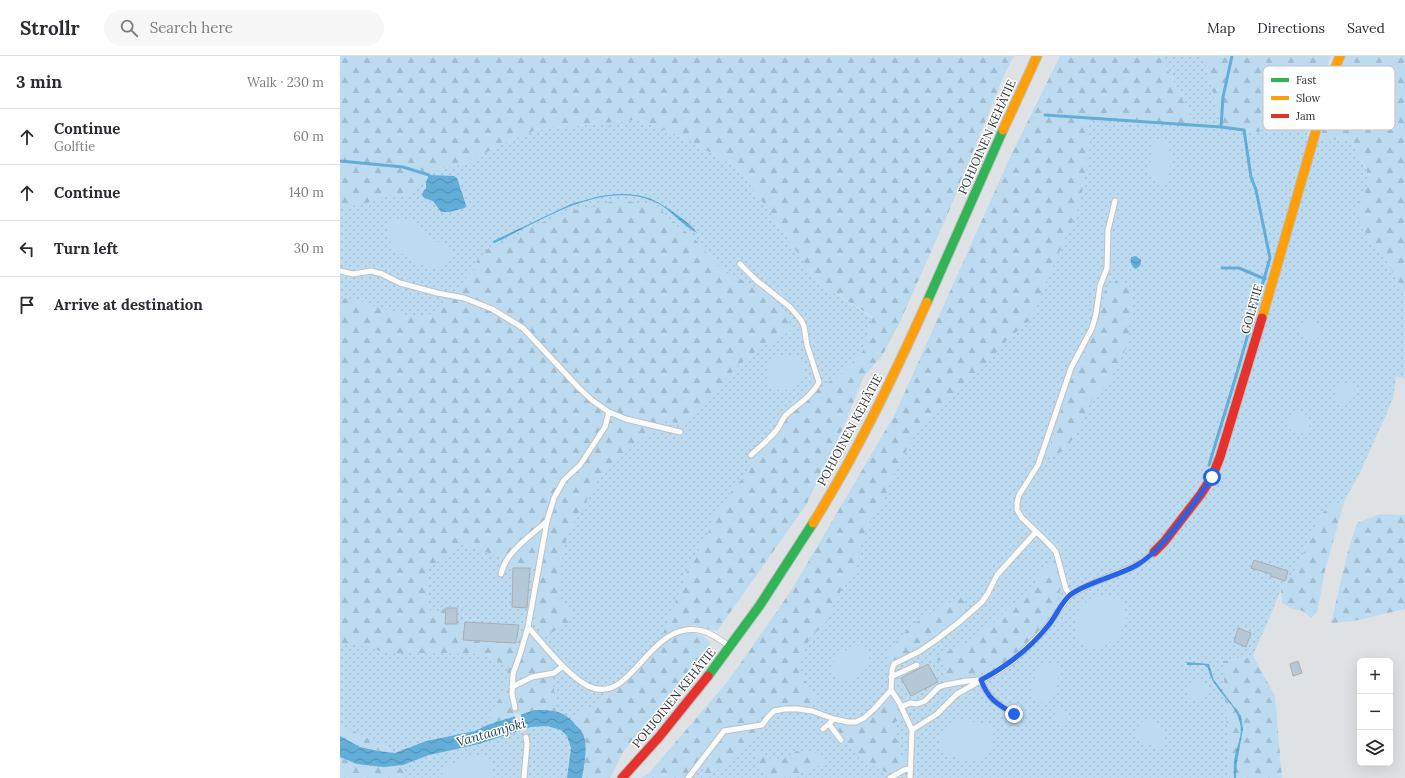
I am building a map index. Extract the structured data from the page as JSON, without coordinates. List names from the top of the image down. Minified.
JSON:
{"streets":{"main road":["POHJOINEN KEHÄTIE","GOLFTIE"]},"water":["Vantaanjoki"],"legend":["Fast","Slow","Jam"],"page":{"header":"Strollr","search":"Search here","nav":["Map","Directions","Saved"],"heading":["3 min","Walk · 230 m"],"list":[["Continue","Golftie","60 m"],["Continue","140 m"],["Turn left","30 m"],"Arrive at destination"],"map_buttons":["+","−"]}}
